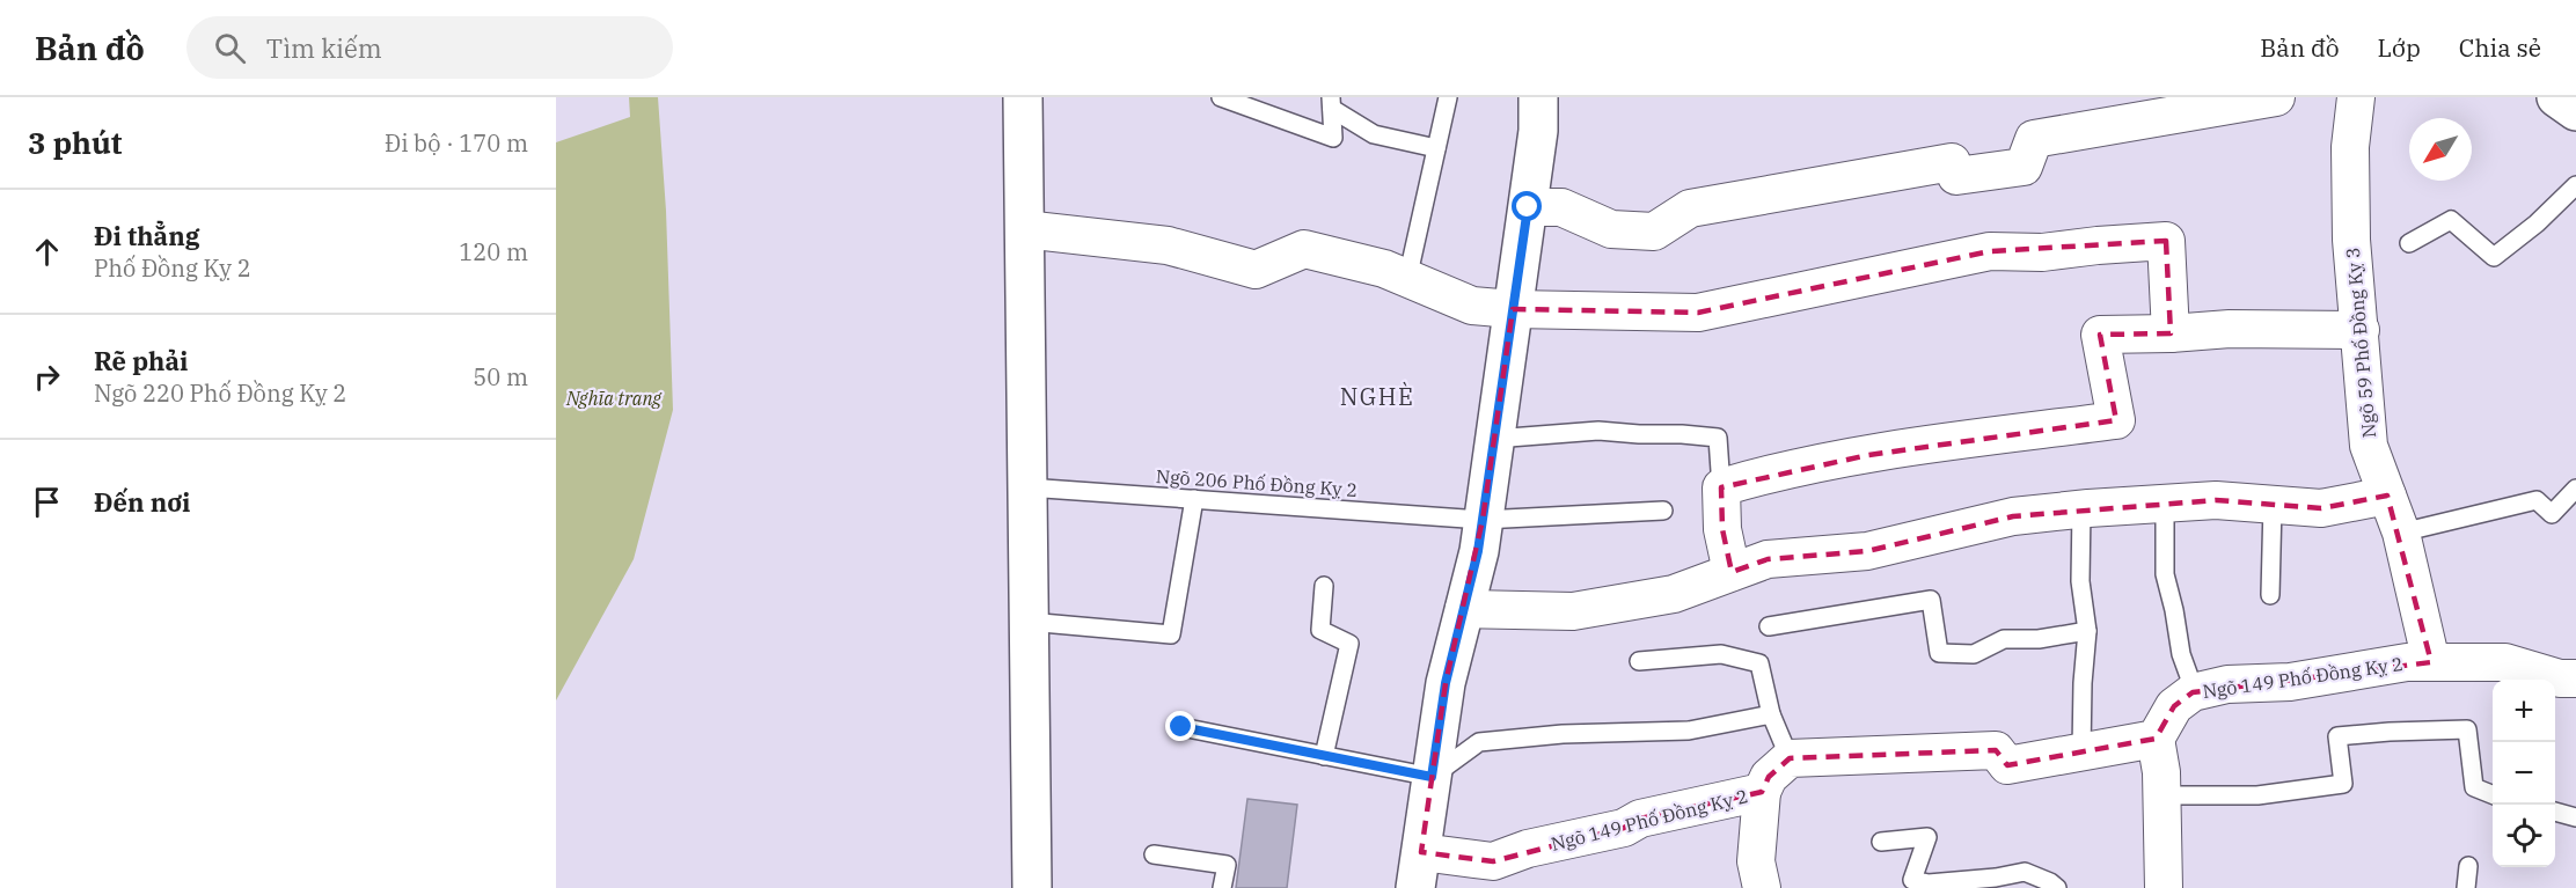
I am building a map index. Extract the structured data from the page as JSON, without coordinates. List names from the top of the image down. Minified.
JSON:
{"streets":{"street":["Ngõ 59 Phố Đồng Kỵ 3","Ngõ 149 Phố Đồng Kỵ 2"],"lane":["Ngõ 206 Phố Đồng Kỵ 2"]},"crossings":[["Ngõ 59 Phố Đồng Kỵ 3","Ngõ 149 Phố Đồng Kỵ 2"]],"districts":["NGHÈ"],"parks":["Nghĩa trang"],"north":"bottom left","page":{"header":"Bản đồ","search":"Tìm kiếm","nav":["Bản đồ","Lớp","Chia sẻ"],"heading":["3 phút","Đi bộ · 170 m"],"list":[["Đi thẳng","Phố Đồng Kỵ 2","120 m"],["Rẽ phải","Ngõ 220 Phố Đồng Kỵ 2","50 m"],"Đến nơi"],"map_buttons":["+","−"]}}
